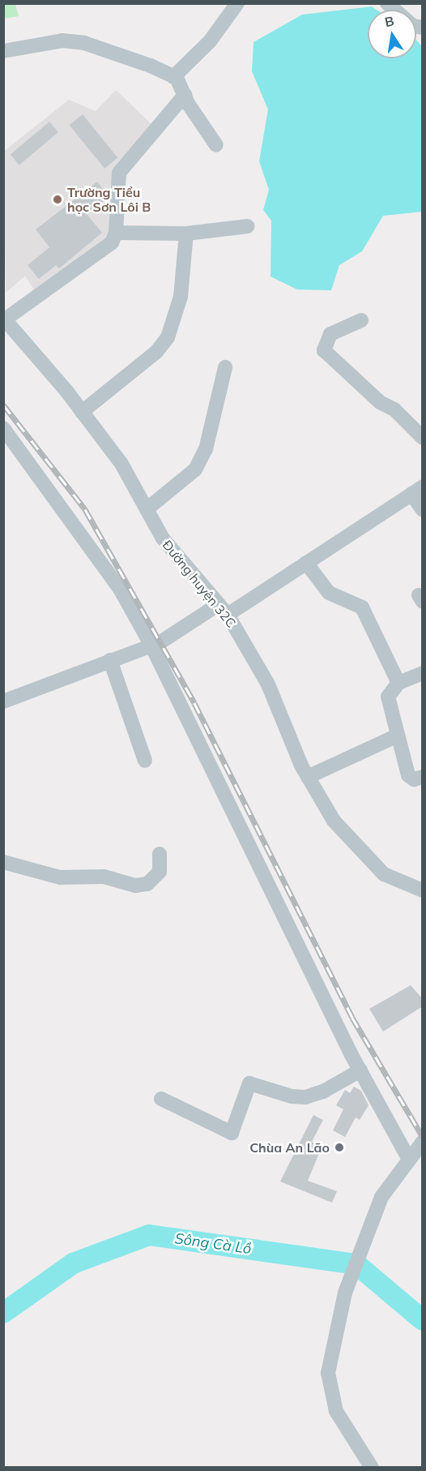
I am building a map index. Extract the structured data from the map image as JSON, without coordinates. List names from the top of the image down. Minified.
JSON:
{"streets":{"street":["Đường huyện 32C"]},"water":["Sông Cà Lồ"],"places":["Trường Tiểu học Sơn Lôi B","Chùa An Lão"],"north":"top"}
